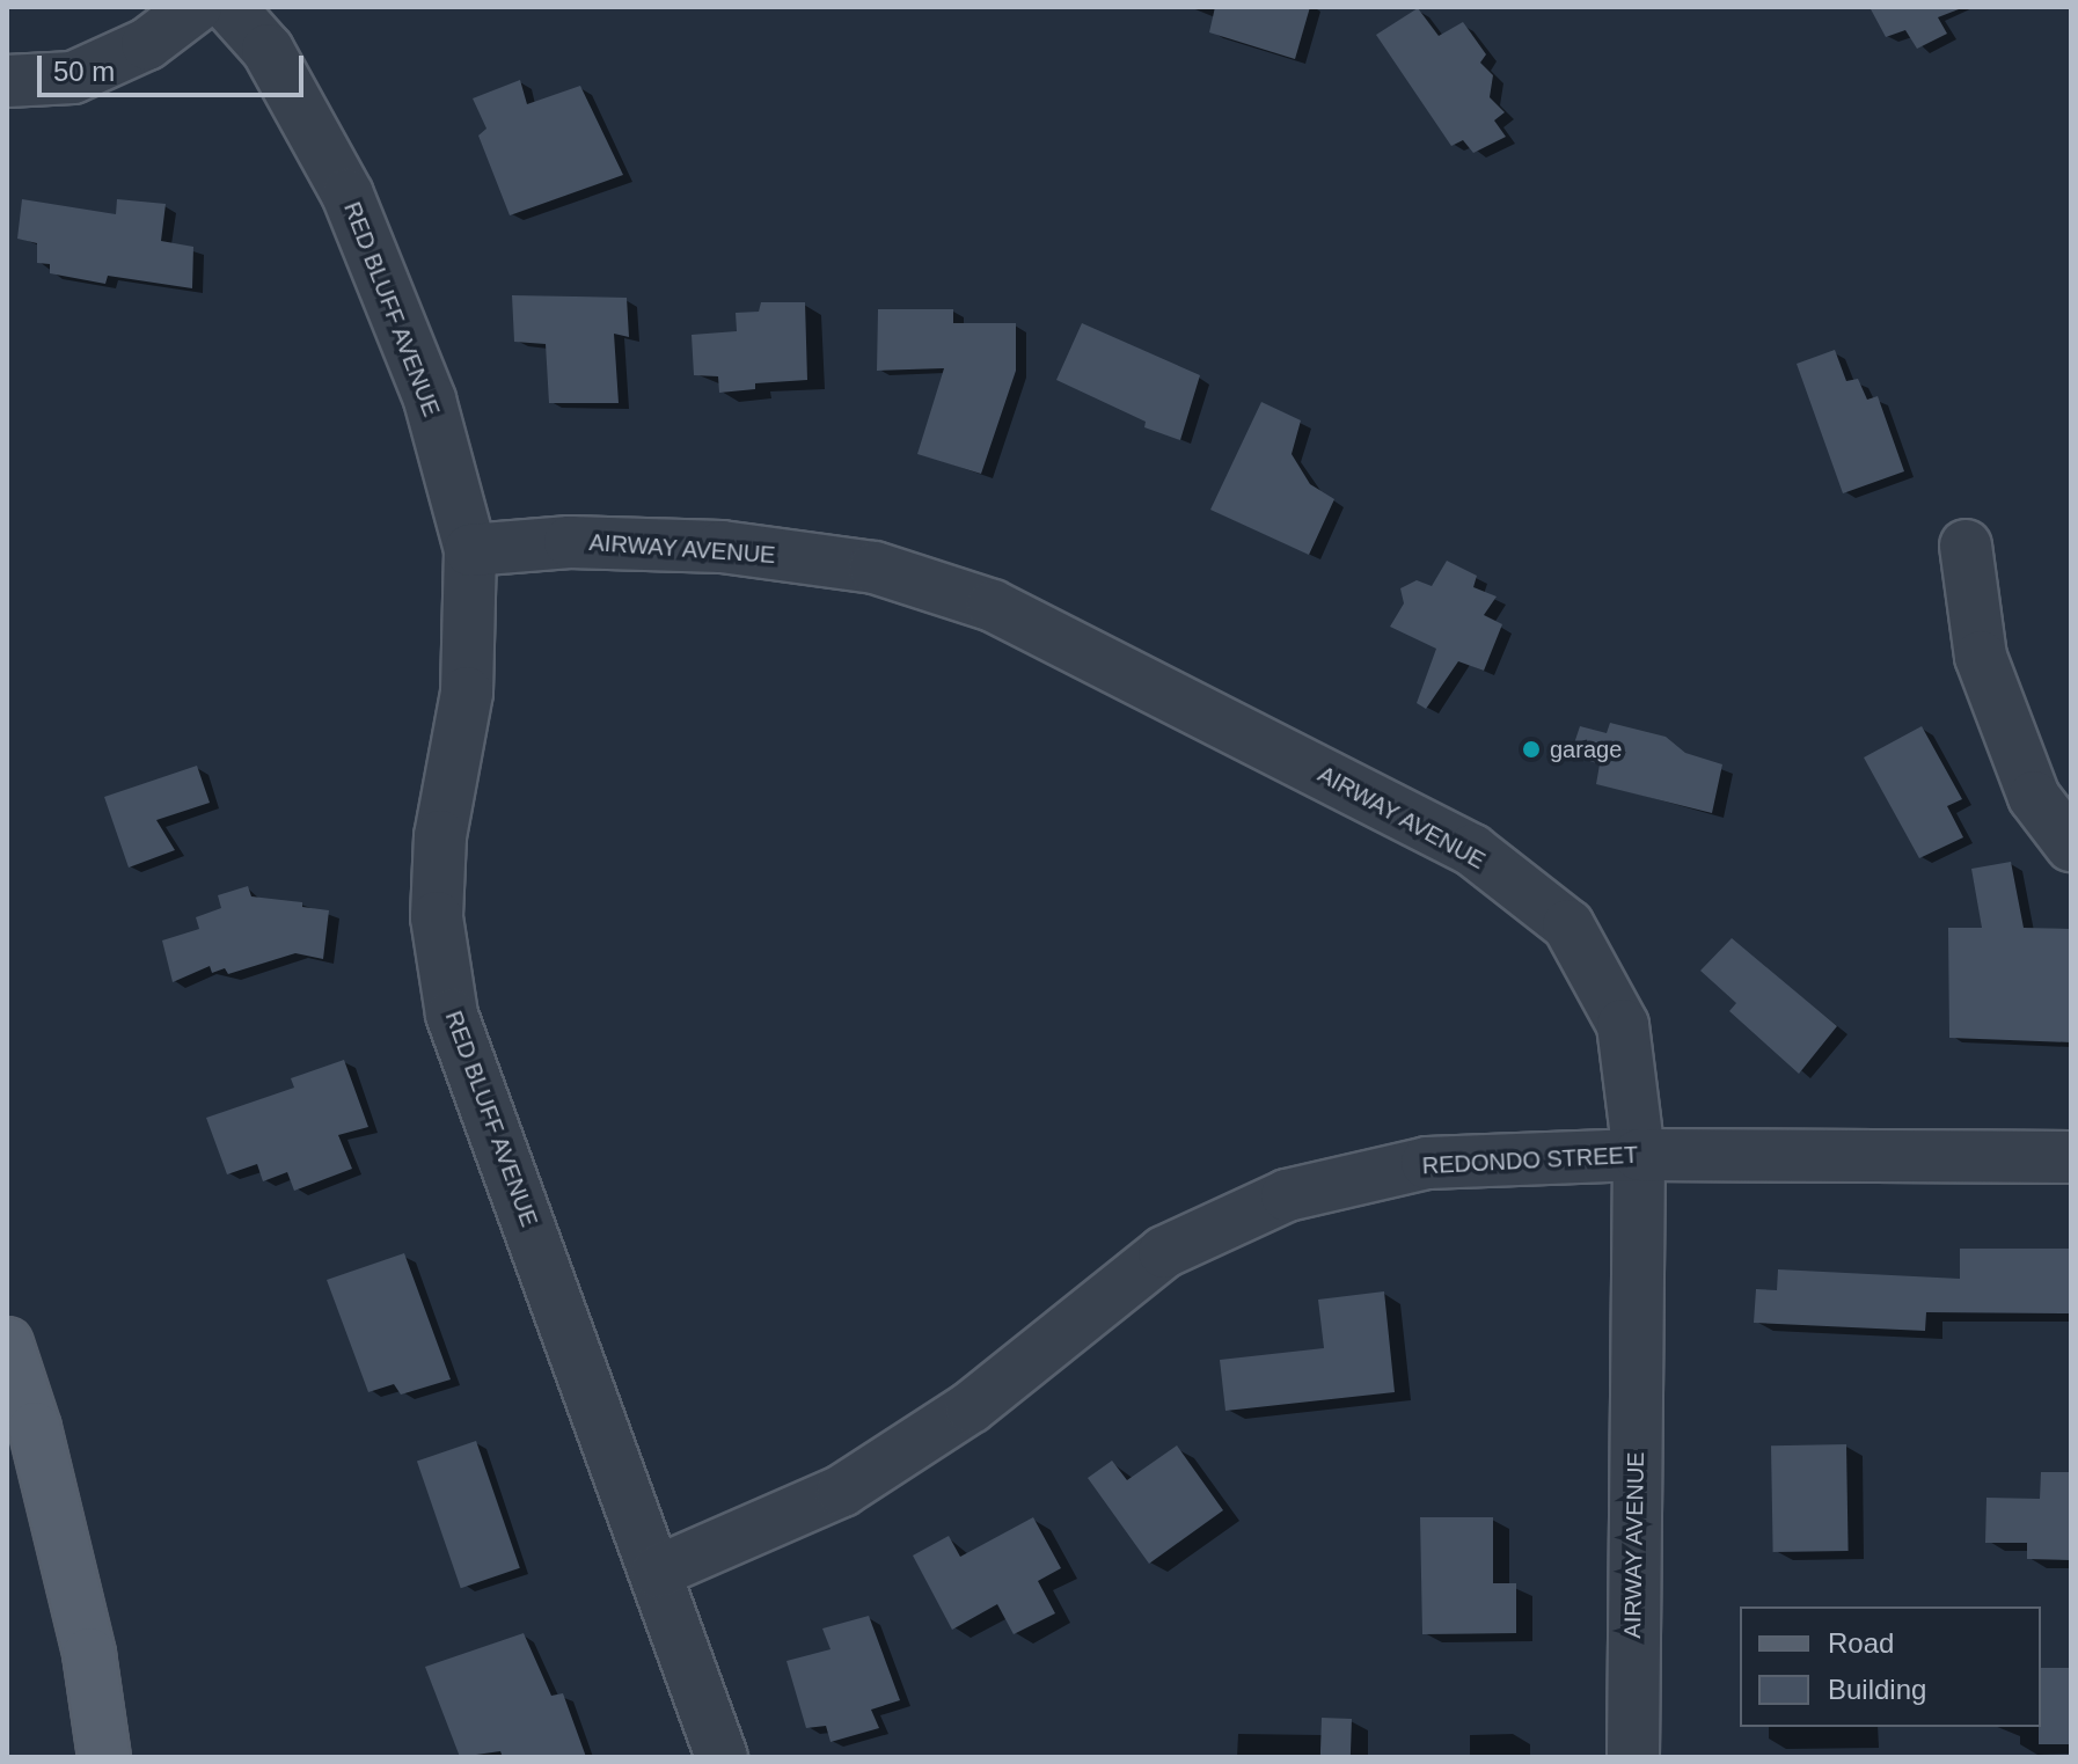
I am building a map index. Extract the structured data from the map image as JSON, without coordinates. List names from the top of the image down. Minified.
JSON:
{"streets":{"street":["RED BLUFF AVENUE","AIRWAY AVENUE","REDONDO STREET"]},"crossings":[["RED BLUFF AVENUE","AIRWAY AVENUE"],["RED BLUFF AVENUE","REDONDO STREET"],["AIRWAY AVENUE","REDONDO STREET"]],"places":["garage"],"legend":["Road","Building"],"scale_bar":"50 m"}
